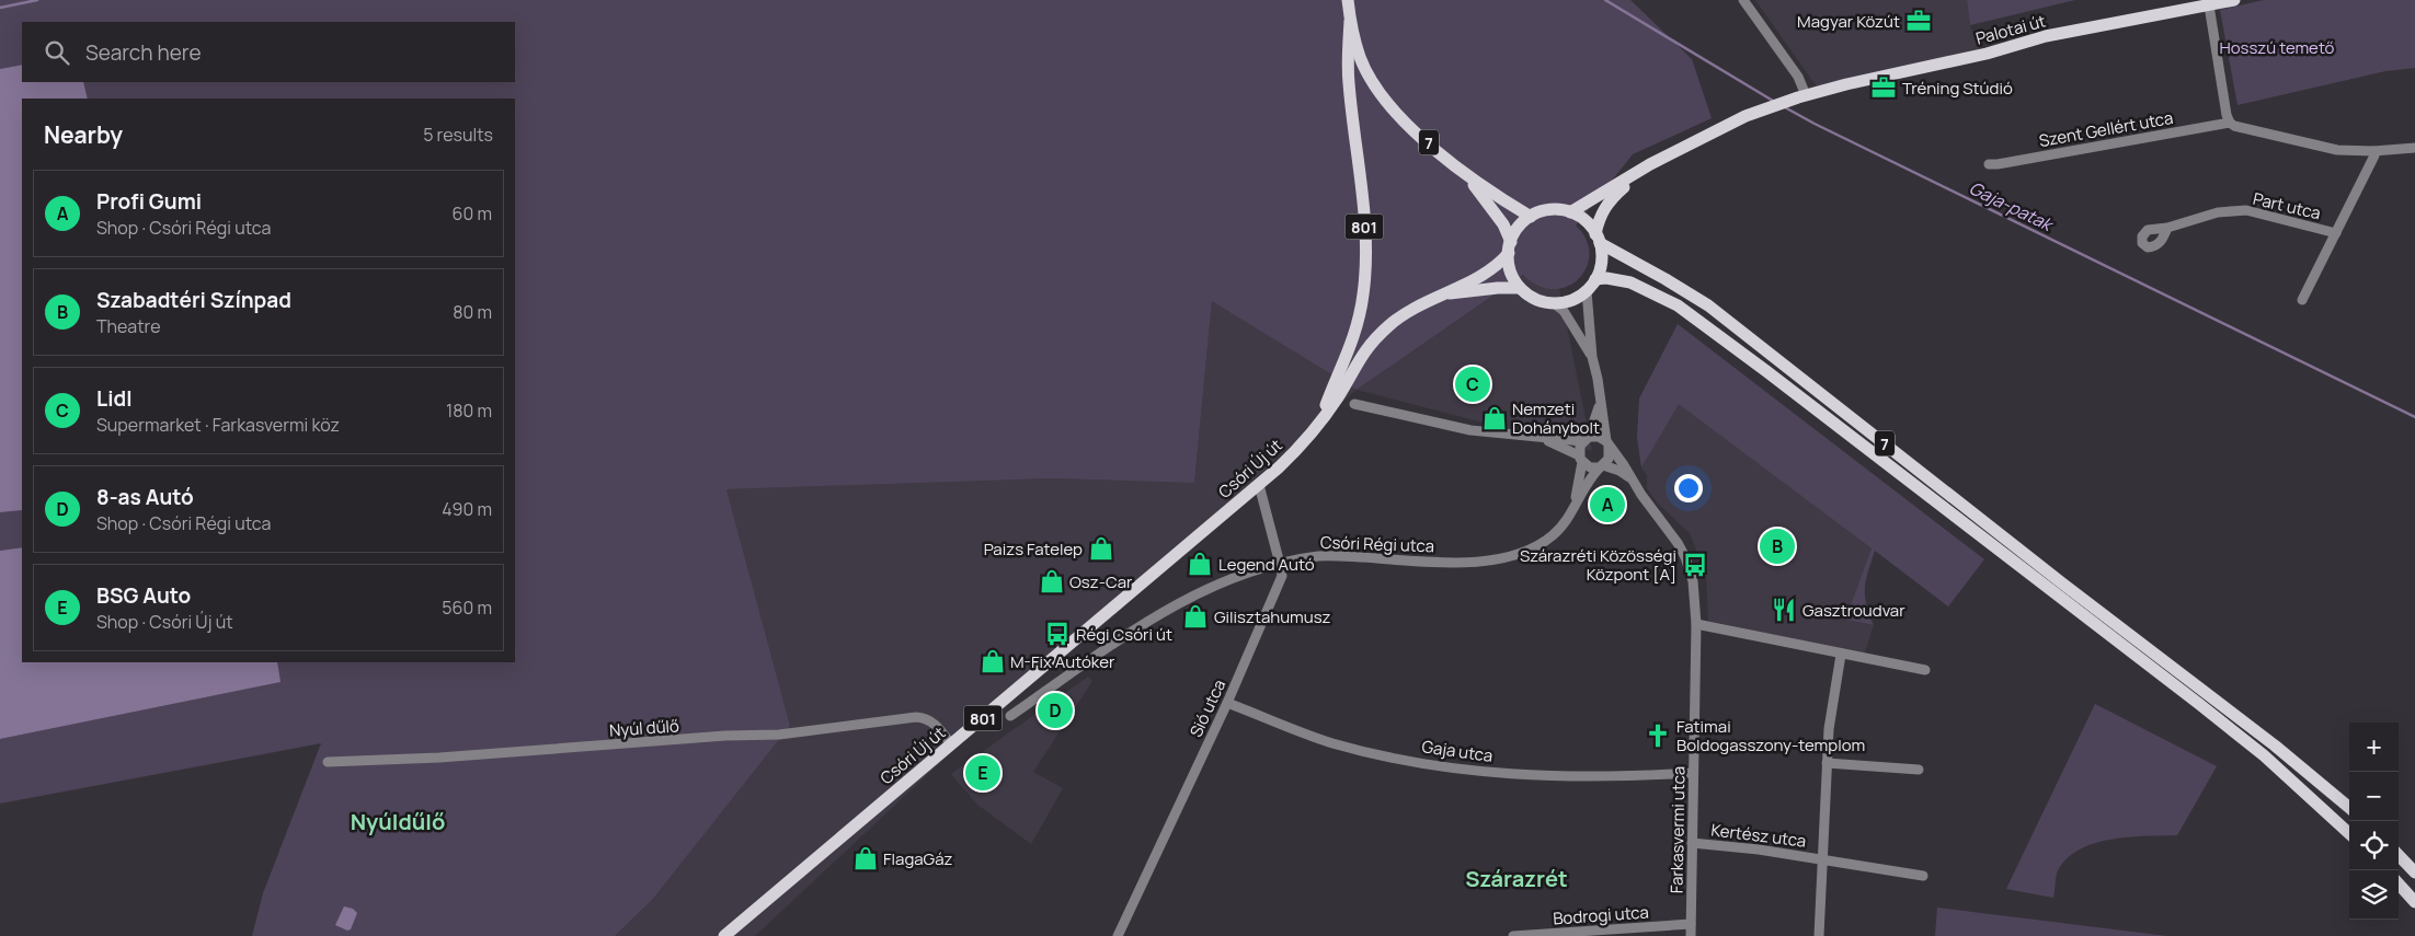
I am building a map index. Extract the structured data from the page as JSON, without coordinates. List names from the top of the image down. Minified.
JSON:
{"streets":{"main road":["Palotai út","7","801","Csóri Új út"],"street":["Szent Gellért utca","Part utca","Csóri Régi utca","Sió utca","Nyúl dűlő","Gaja utca","Farkasvermi utca","Kertész utca","Bodrogi utca"]},"crossings":[["7","801"],["801","Csóri Új út"],["Csóri Új út","Sió utca"],["Csóri Új út","Nyúl dűlő"],["Csóri Régi utca","Sió utca"],["Csóri Régi utca","Farkasvermi utca"],["Sió utca","Gaja utca"],["Gaja utca","Farkasvermi utca"],["Farkasvermi utca","Kertész utca"],["Farkasvermi utca","Bodrogi utca"]],"districts":["Nyúldűlő","Szárazrét"],"water":["Gaja-patak"],"parks":["Hosszú temető"],"places":{"office":["Magyar Közút","Tréning Stúdió"],"shop":["Nemzeti Dohánybolt","Paizs Fatelep","Legend Autó","Osz-Car","Gilisztahumusz","M-Fix Autóker","FlagaGáz"],"bus stop":["Szárazréti Közösségi Központ [A]","Régi Csóri út"],"restaurant":["Gasztroudvar"],"church":["Fatimai Boldogasszony-templom"]},"page":{"search":"Search here","heading":["Nearby","5 results"],"list":[{"mark":"A","name":"Profi Gumi","note":"Shop · Csóri Régi utca","value":"60 m"},{"mark":"B","name":"Szabadtéri Színpad","note":"Theatre","value":"80 m"},{"mark":"C","name":"Lidl","note":"Supermarket · Farkasvermi köz","value":"180 m"},{"mark":"D","name":"8-as Autó","note":"Shop · Csóri Régi utca","value":"490 m"},{"mark":"E","name":"BSG Auto","note":"Shop · Csóri Új út","value":"560 m"}],"pins":["C","A","B","D","E"],"map_buttons":["+","−"]}}
